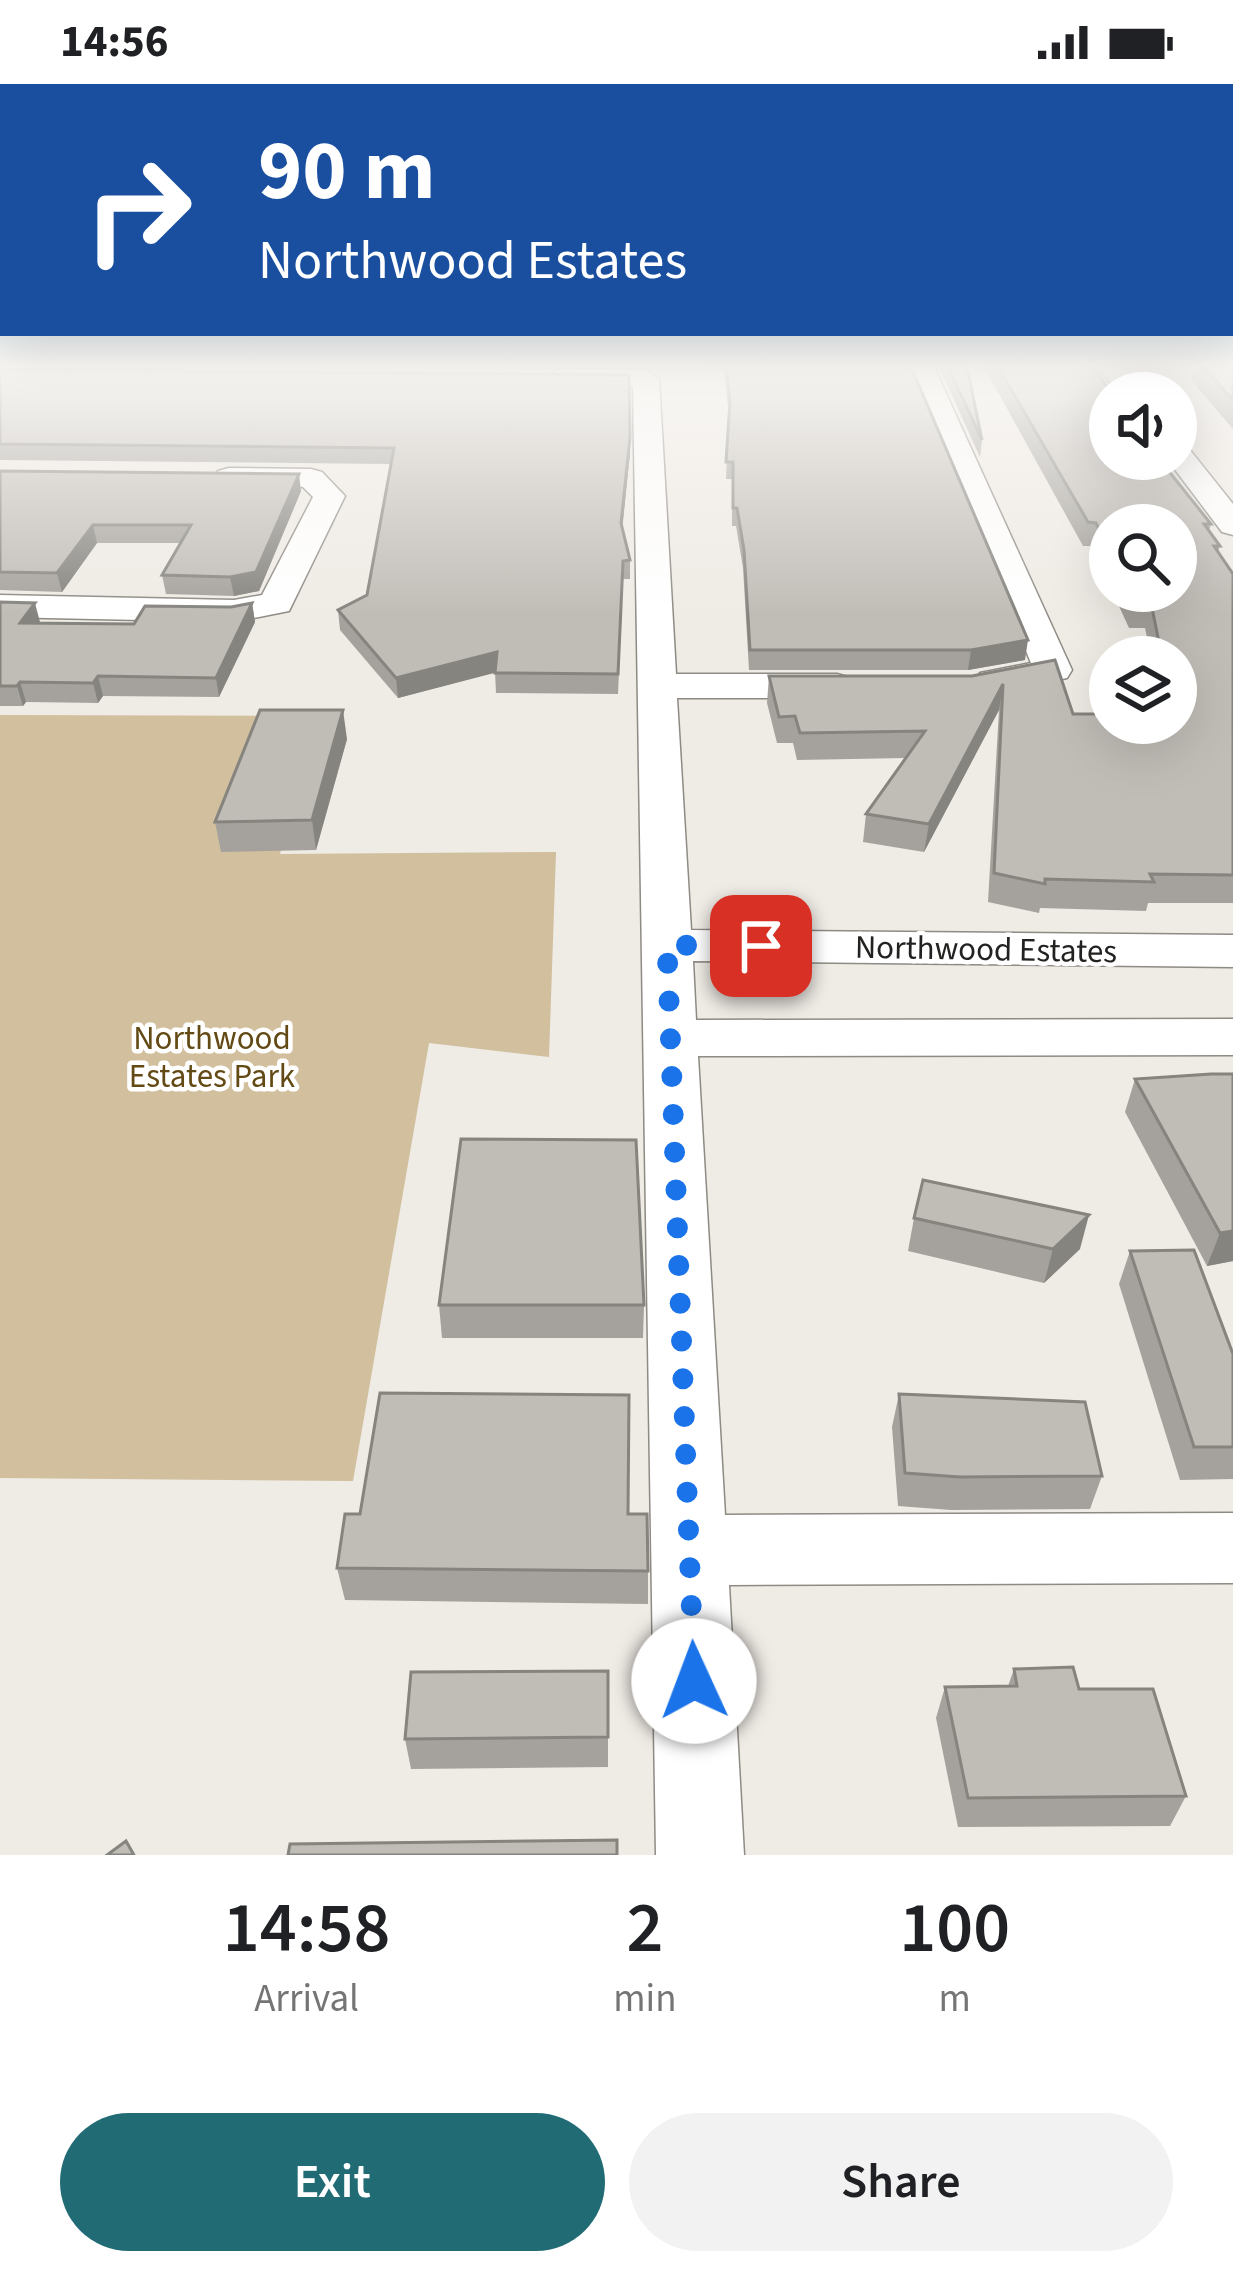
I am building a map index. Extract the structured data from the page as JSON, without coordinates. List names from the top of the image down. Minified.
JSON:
{"streets":{"street":["Northwood Estates"]},"parks":["Northwood Estates Park"],"page":{"status":"14:56","turn":["90 m","Northwood Estates"],"eta":["14:58","Arrival","2","min","100","m"],"buttons":["Exit","Share"]}}
